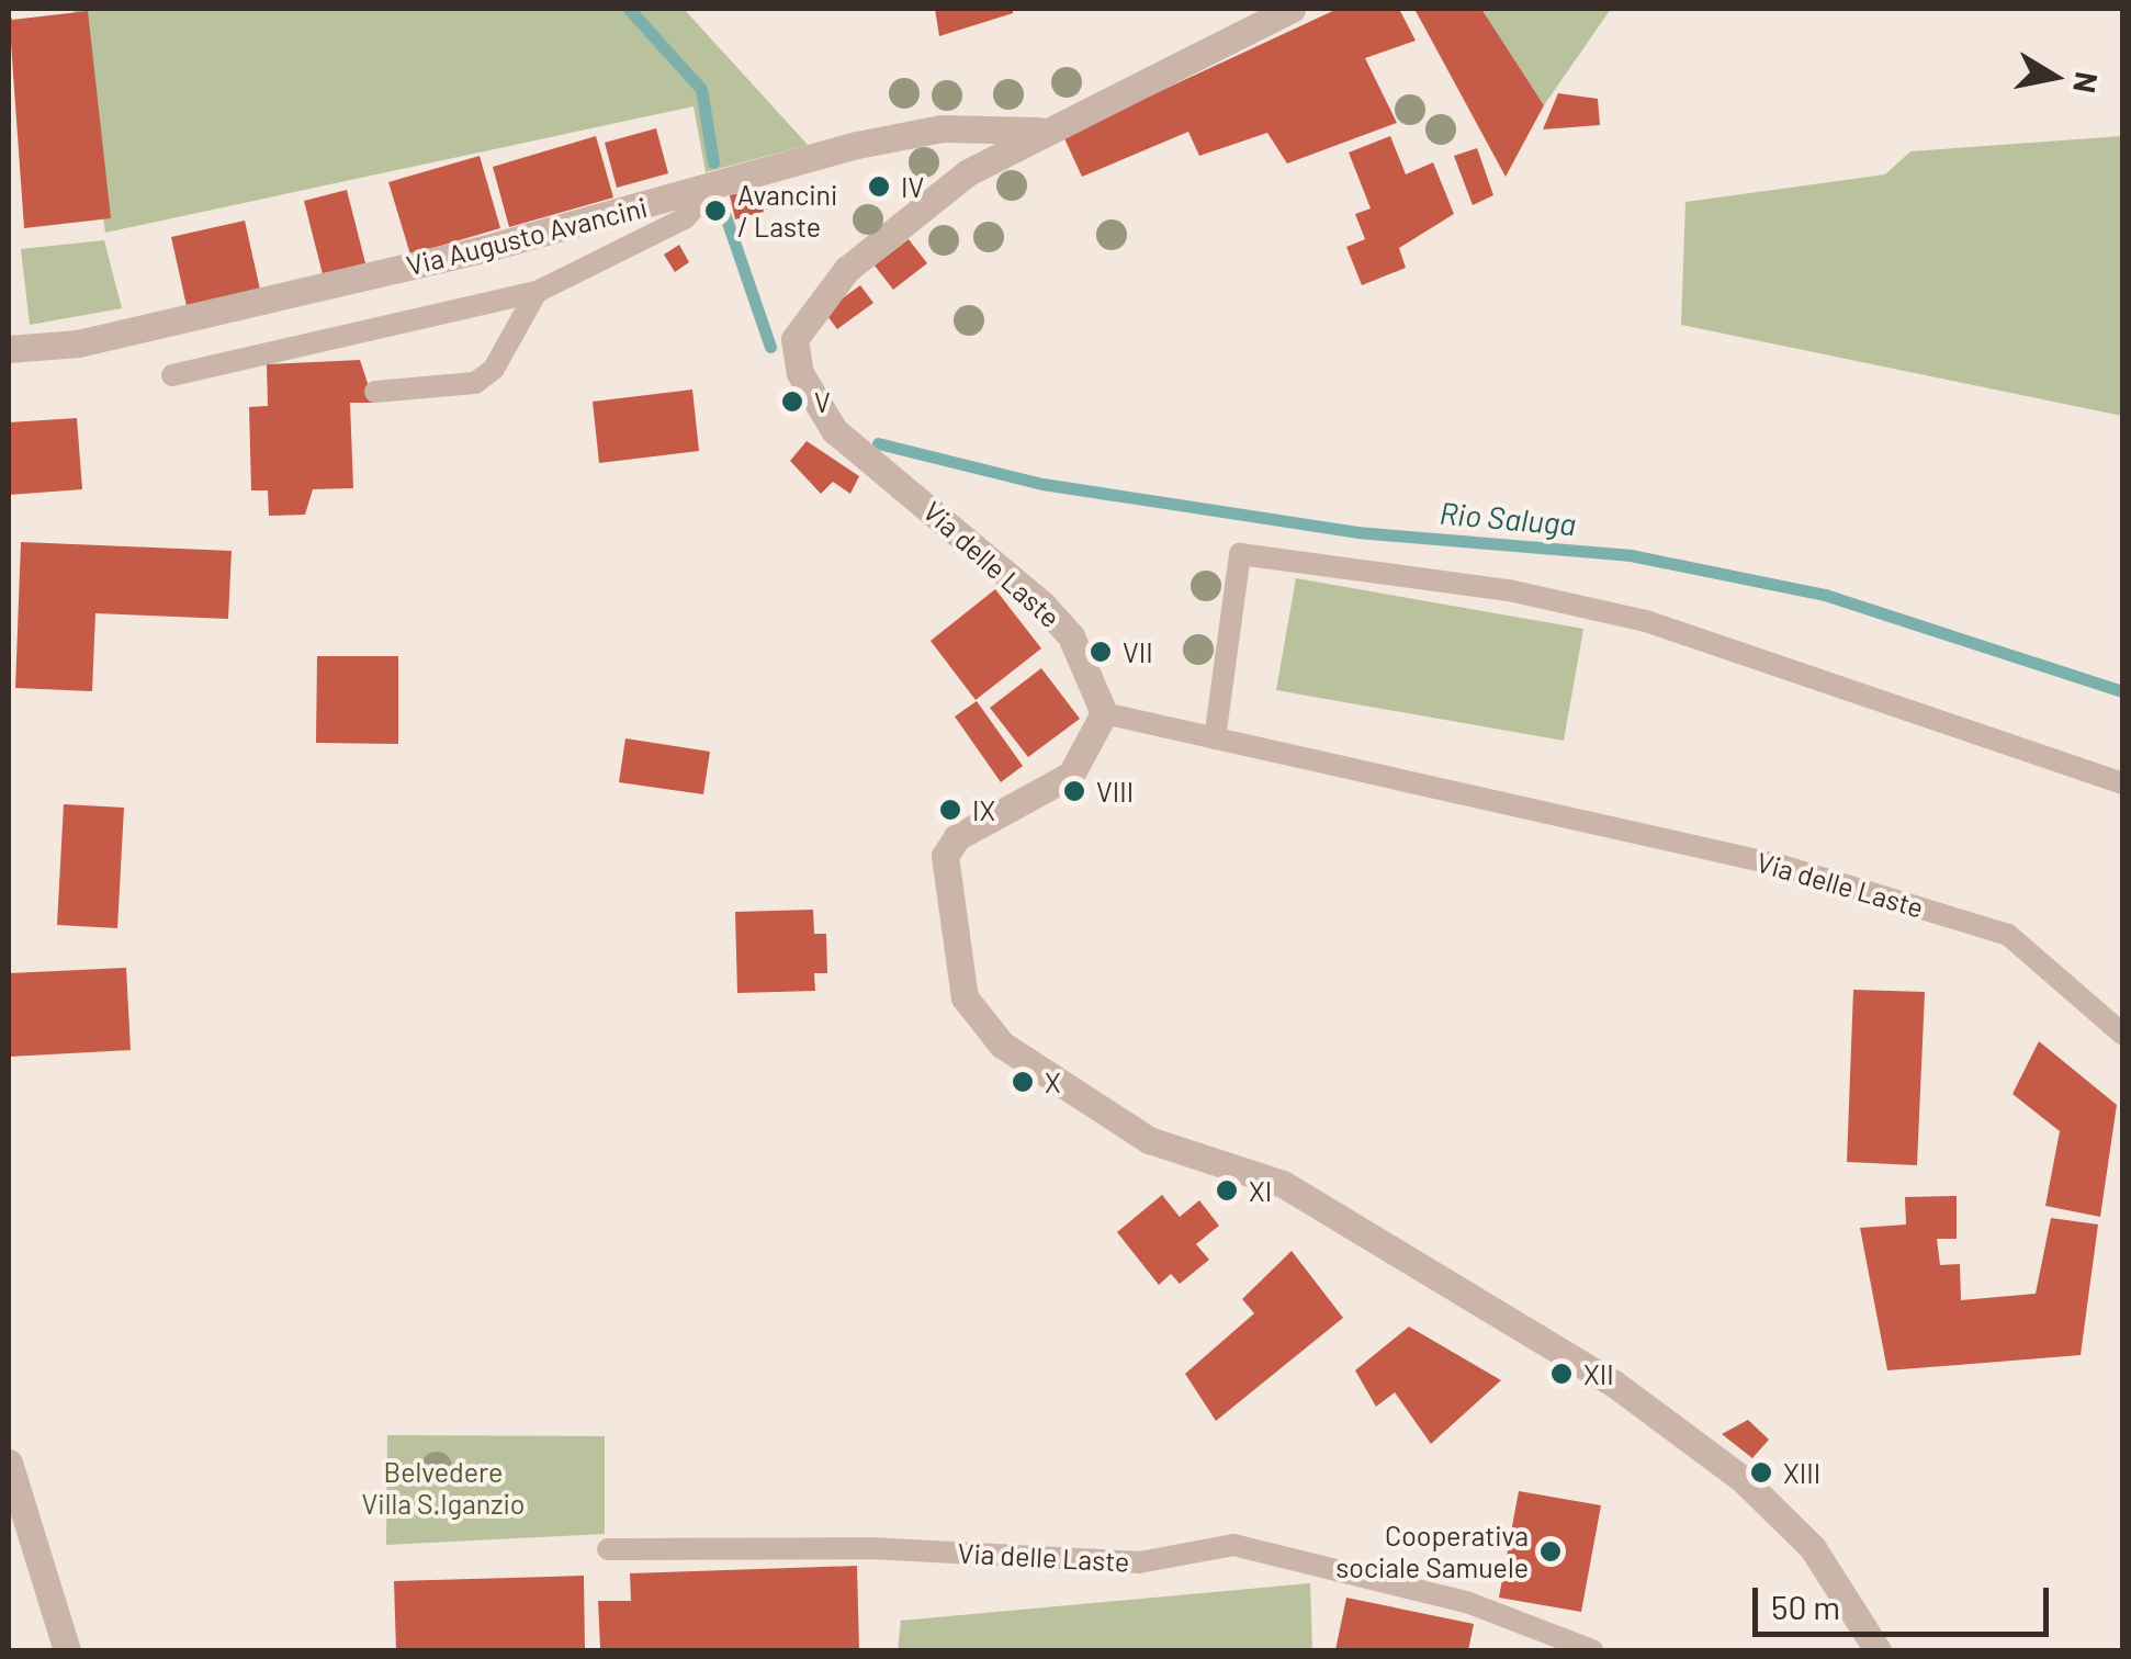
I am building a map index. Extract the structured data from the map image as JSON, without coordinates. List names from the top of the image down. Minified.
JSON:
{"streets":{"street":["Via Augusto Avancini","Via delle Laste"]},"crossings":[["Via Augusto Avancini","Via delle Laste"]],"water":["Rio Saluga"],"parks":["Belvedere Villa S.Iganzio"],"places":["IV","Avancini / Laste","V","VII","VIII","IX","X","XI","XII","XIII","Cooperativa sociale Samuele"],"scale_bar":"50 m","north":"right"}
